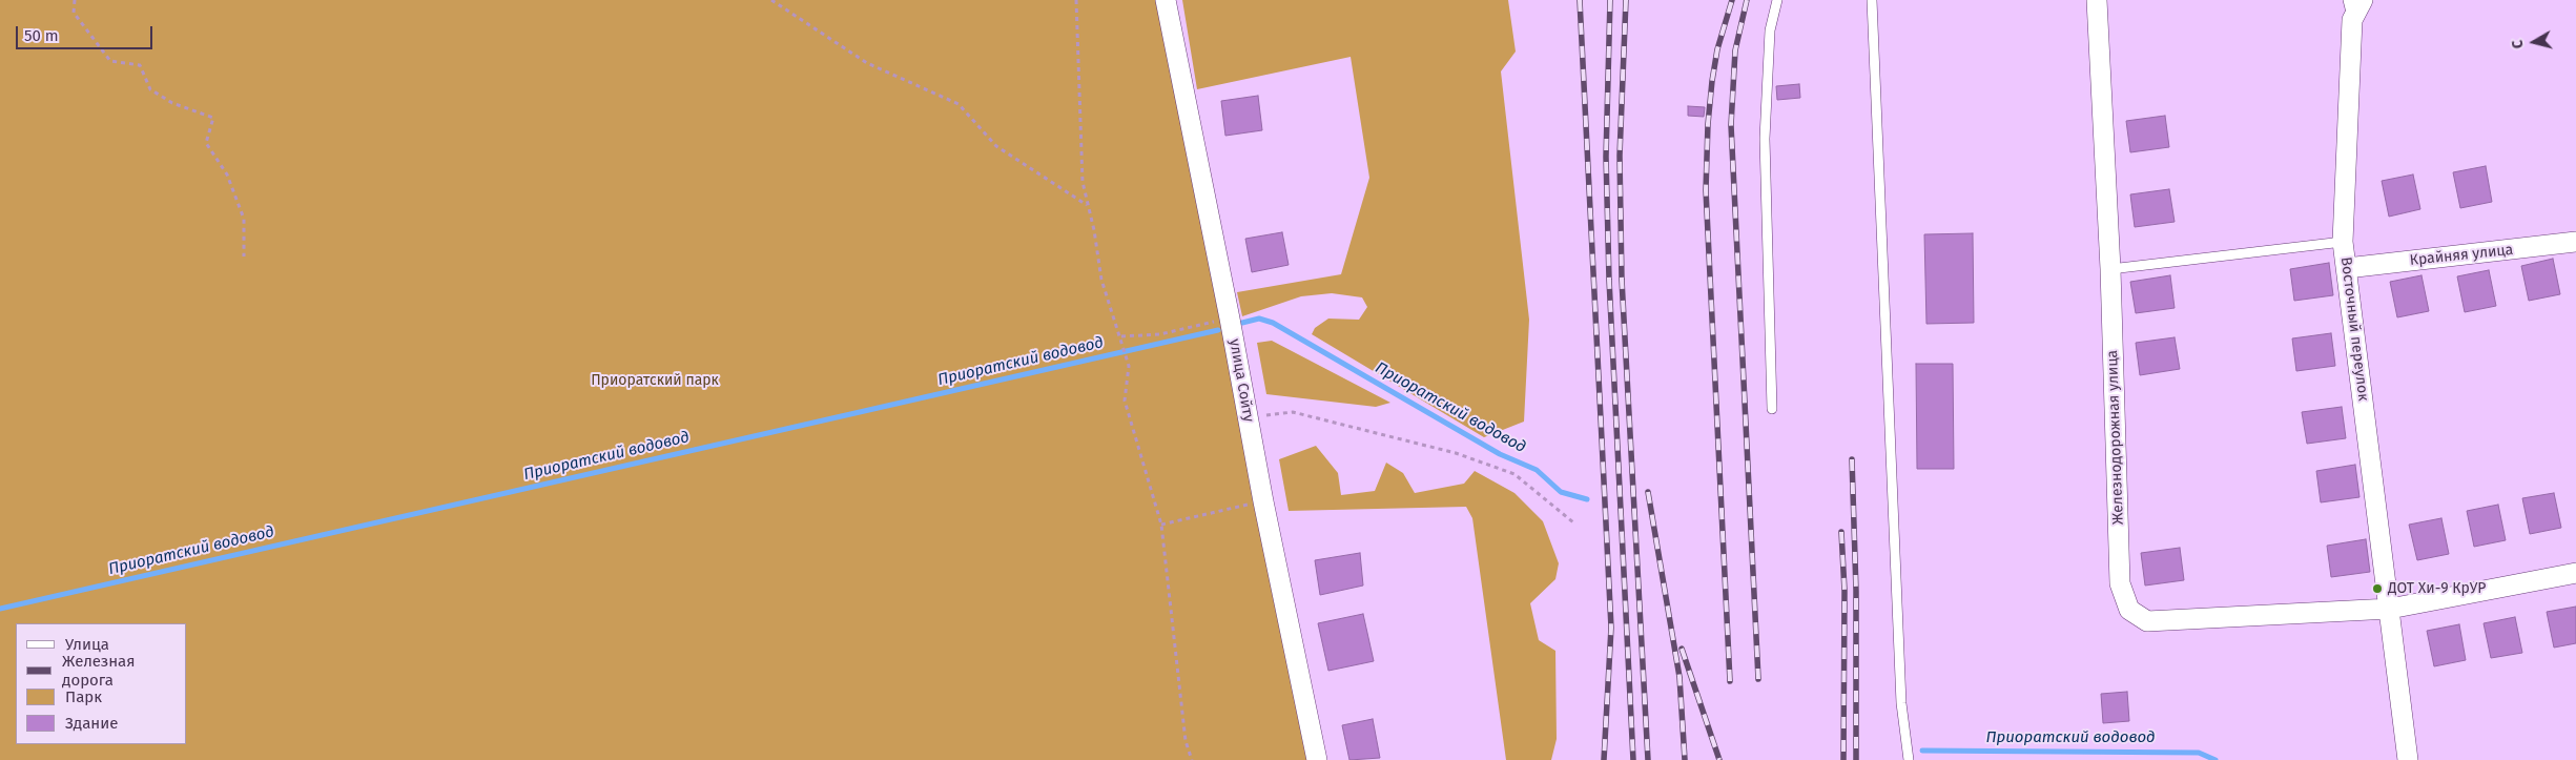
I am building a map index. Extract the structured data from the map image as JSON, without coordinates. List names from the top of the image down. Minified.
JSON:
{"streets":{"street":["Крайняя улица","Восточный переулок","улица Сойту","Железнодорожная улица"]},"crossings":[["Крайняя улица","Восточный переулок"],["Восточный переулок","Железнодорожная улица"]],"water":["Приоратский водовод"],"parks":["Приоратский парк"],"places":["ДОТ Хи-9 КрУР"],"legend":["Улица","Железная дорога","Парк","Здание"],"scale_bar":"50 m","north":"left"}
